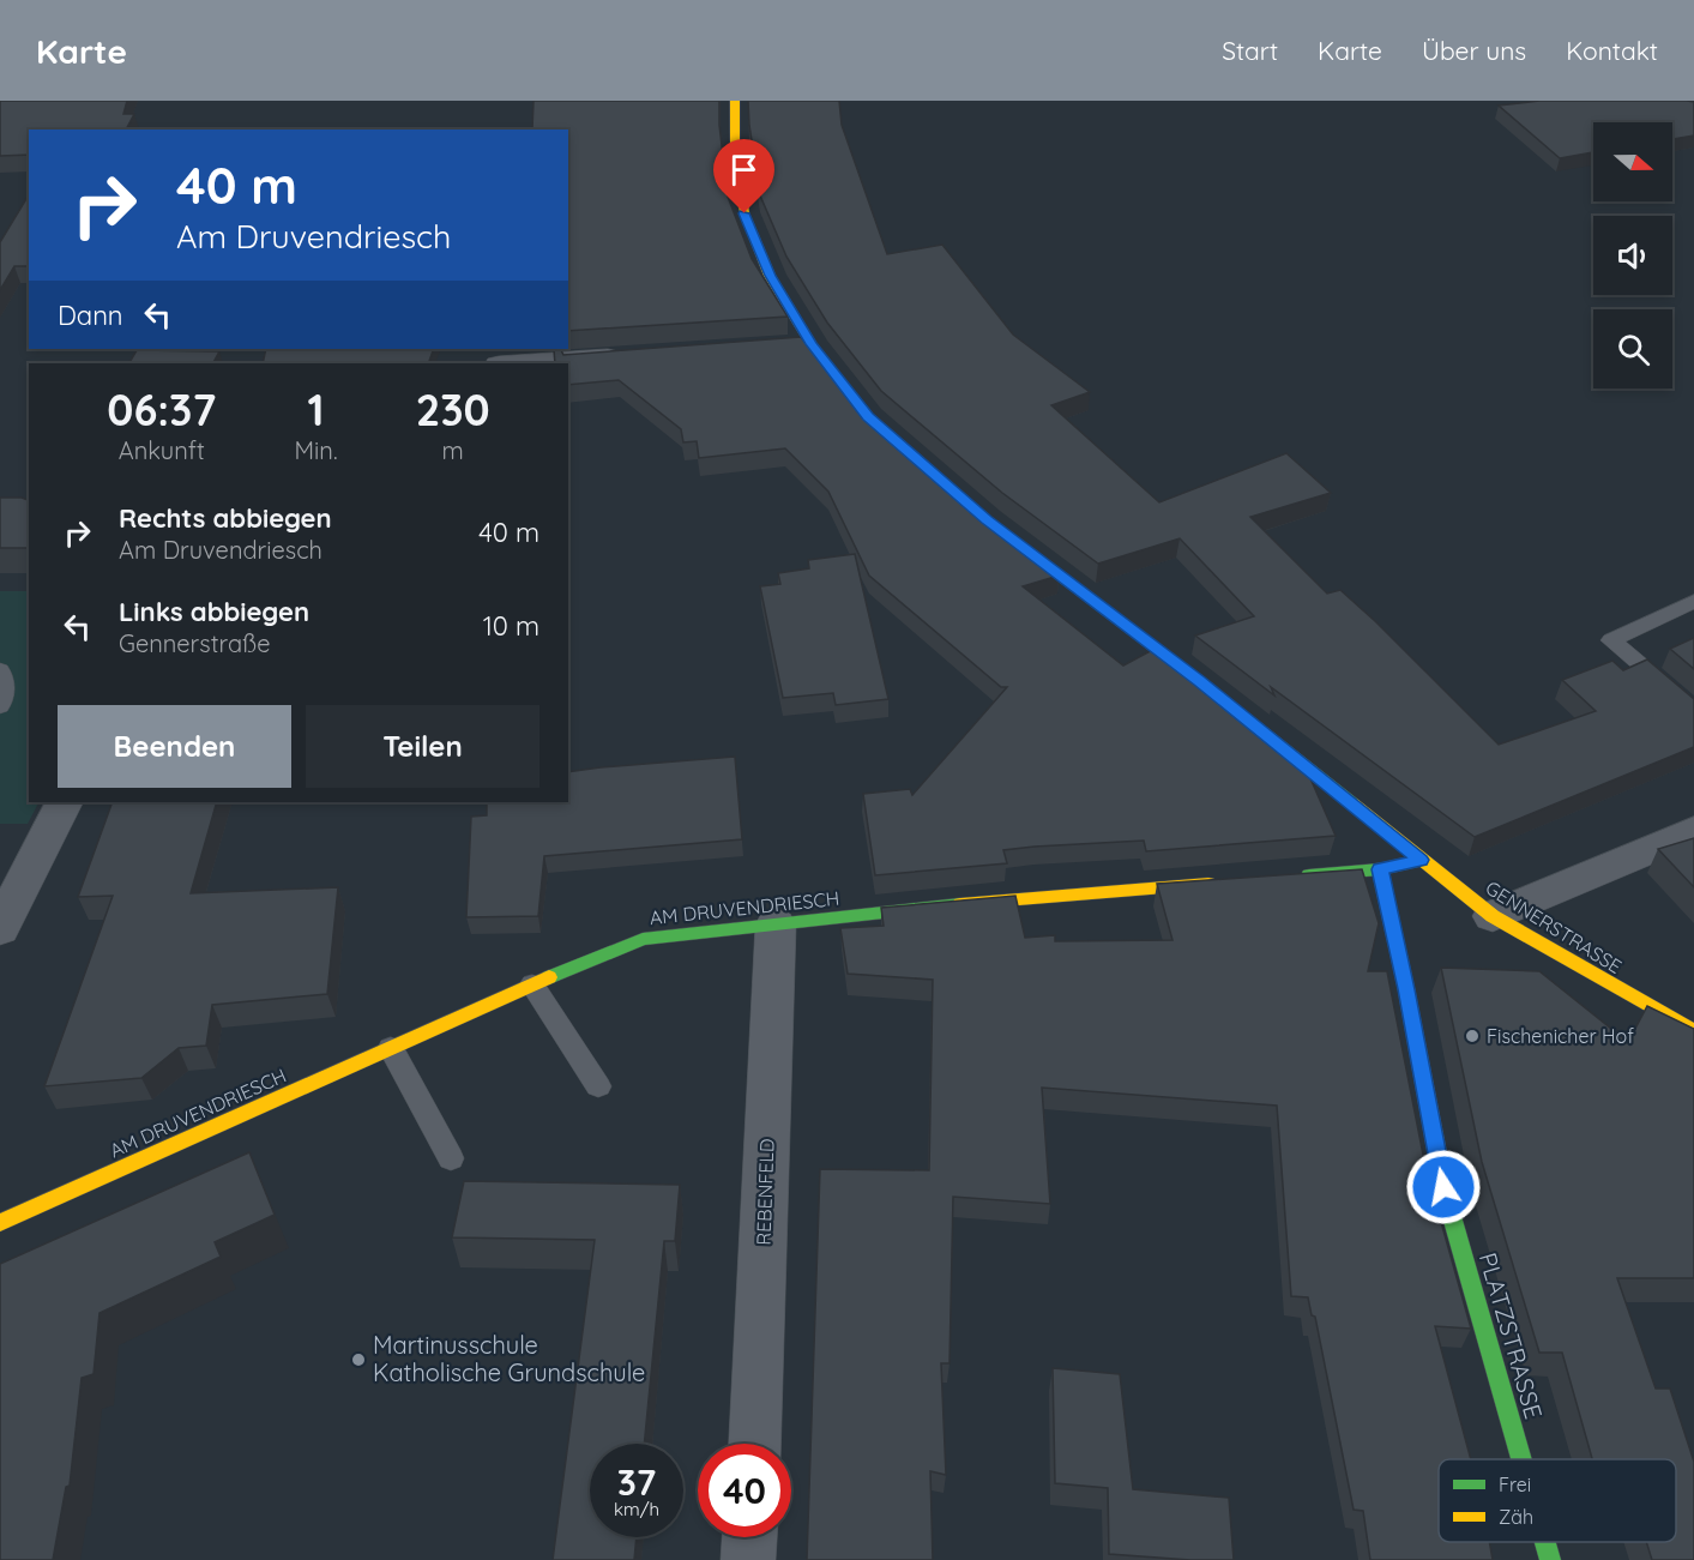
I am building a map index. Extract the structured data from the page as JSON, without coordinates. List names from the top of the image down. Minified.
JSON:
{"streets":{"street":["AM DRUVENDRIESCH","GENNERSTRASSE","REBENFELD","PLATZSTRASSE"]},"crossings":[["AM DRUVENDRIESCH","REBENFELD"]],"places":["Fischenicher Hof","Martinusschule Katholische Grundschule"],"legend":["Frei","Zäh"],"north":"right","page":{"header":"Karte","nav":["Start","Karte","Über uns","Kontakt"],"turn":["40 m","Am Druvendriesch"],"then":"Dann","eta":["06:37","Ankunft","1","Min.","230","m"],"list":[{"name":"Rechts abbiegen","note":"Am Druvendriesch","value":"40 m"},{"name":"Links abbiegen","note":"Gennerstraße","value":"10 m"}],"buttons":["Beenden","Teilen"],"speed":"37 km/h","limit":"40"}}
